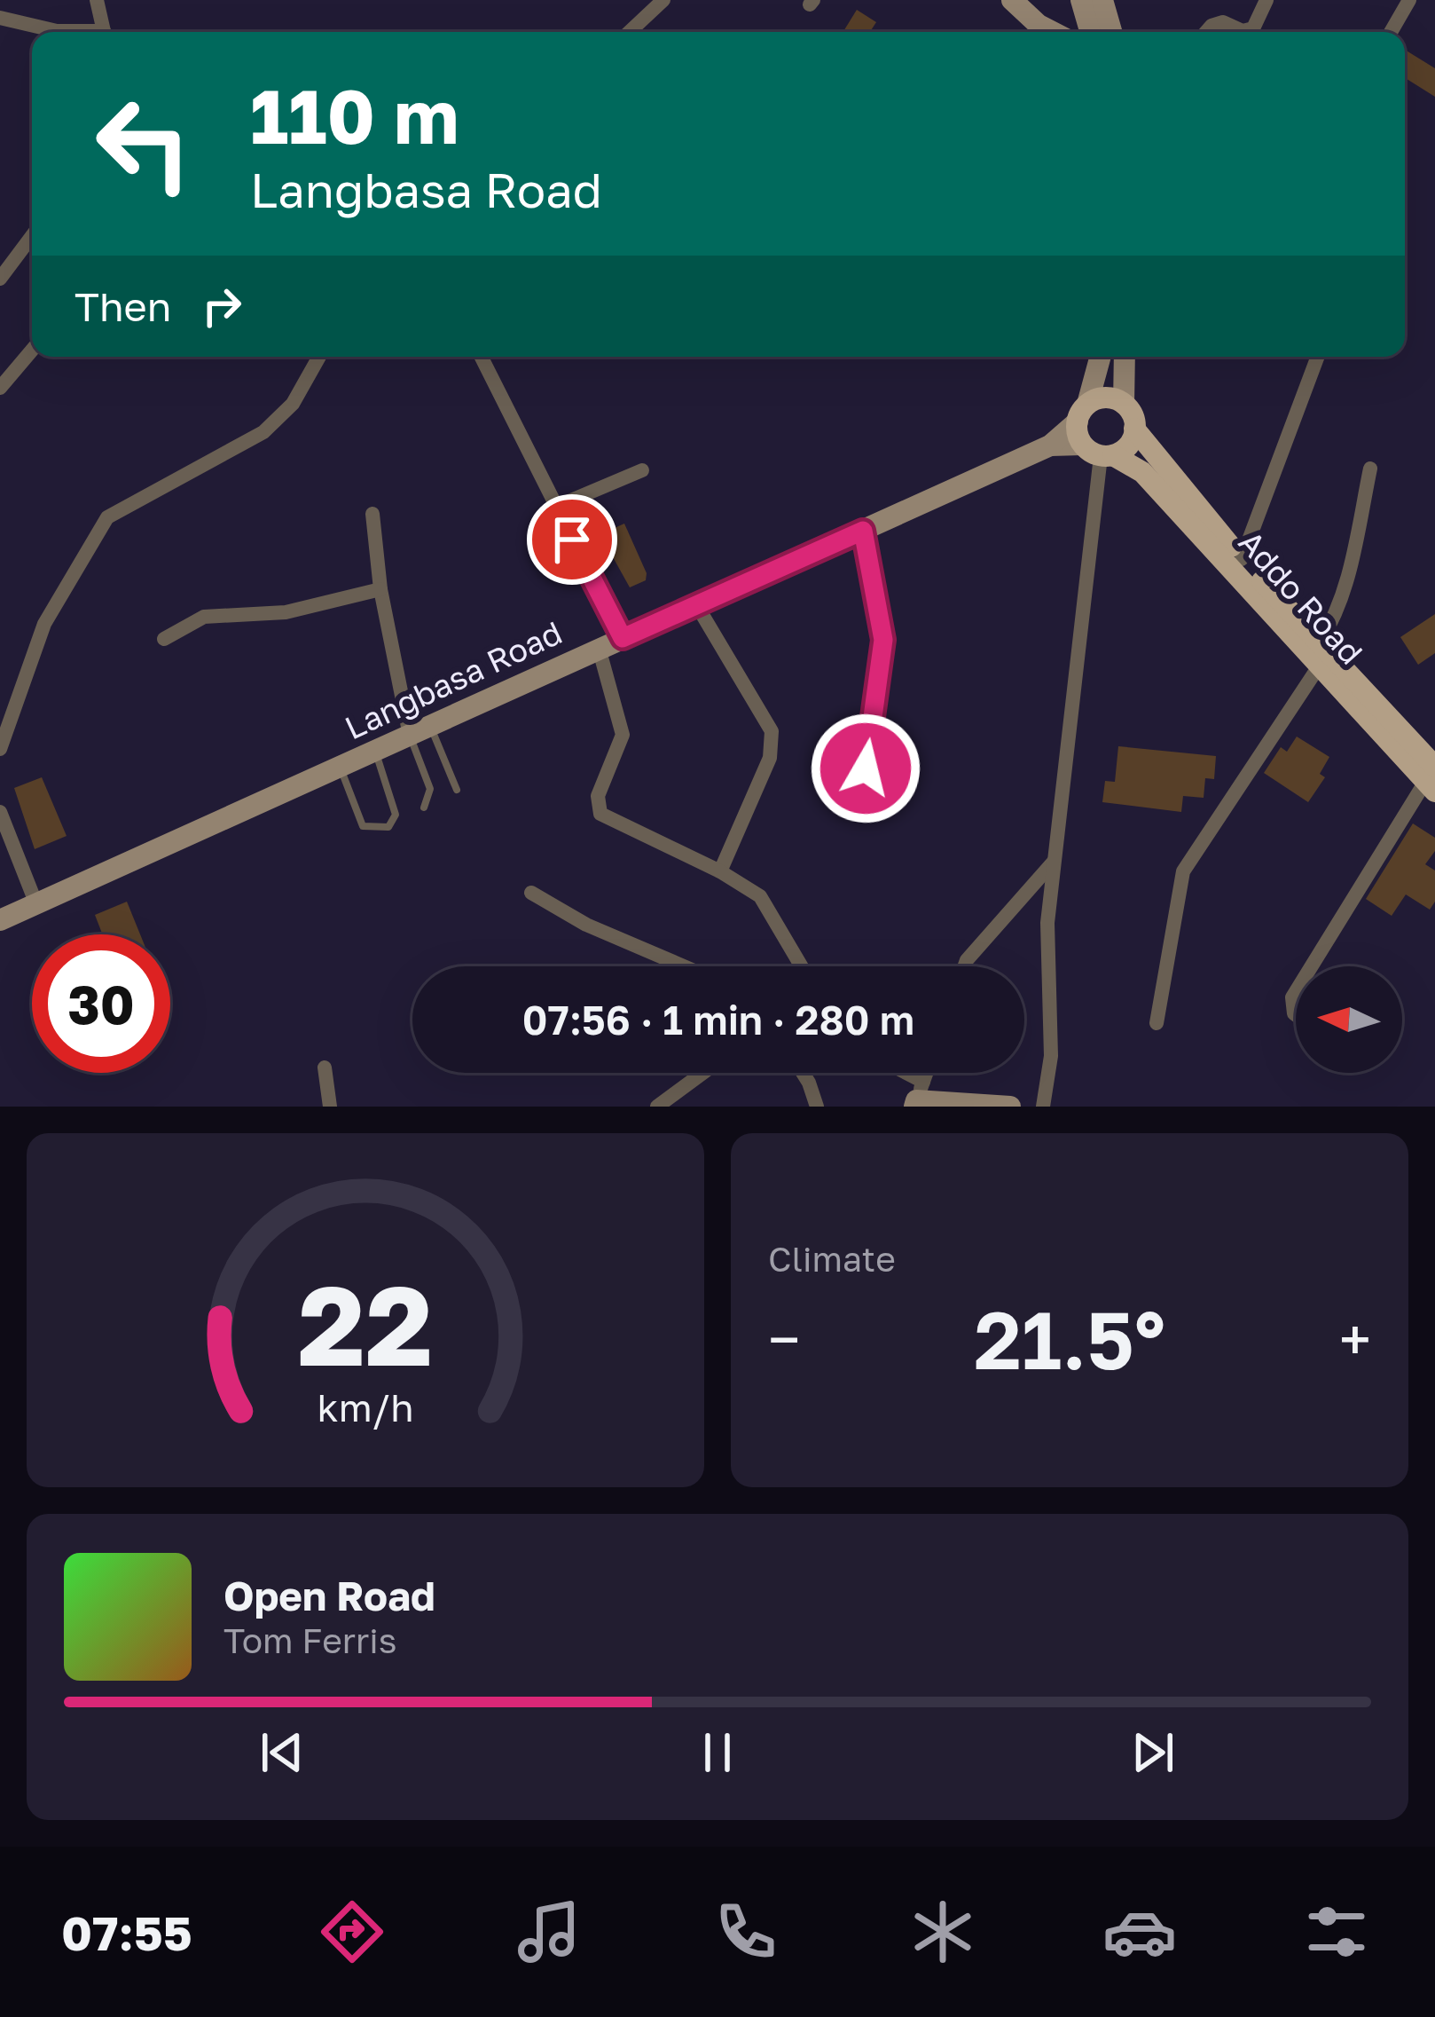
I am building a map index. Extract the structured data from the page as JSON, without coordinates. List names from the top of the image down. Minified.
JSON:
{"streets":{"main road":["Addo Road"],"street":["Langbasa Road"]},"north":"left","page":{"turn":["110 m","Langbasa Road"],"then":"Then","limit":"30","trip":"07:56 · 1 min · 280 m","tile":"Climate","heat":["−","21.5°","+"],"song":["Open Road","Tom Ferris"],"tabs":"07:55","gauge":["22","km/h"]}}
